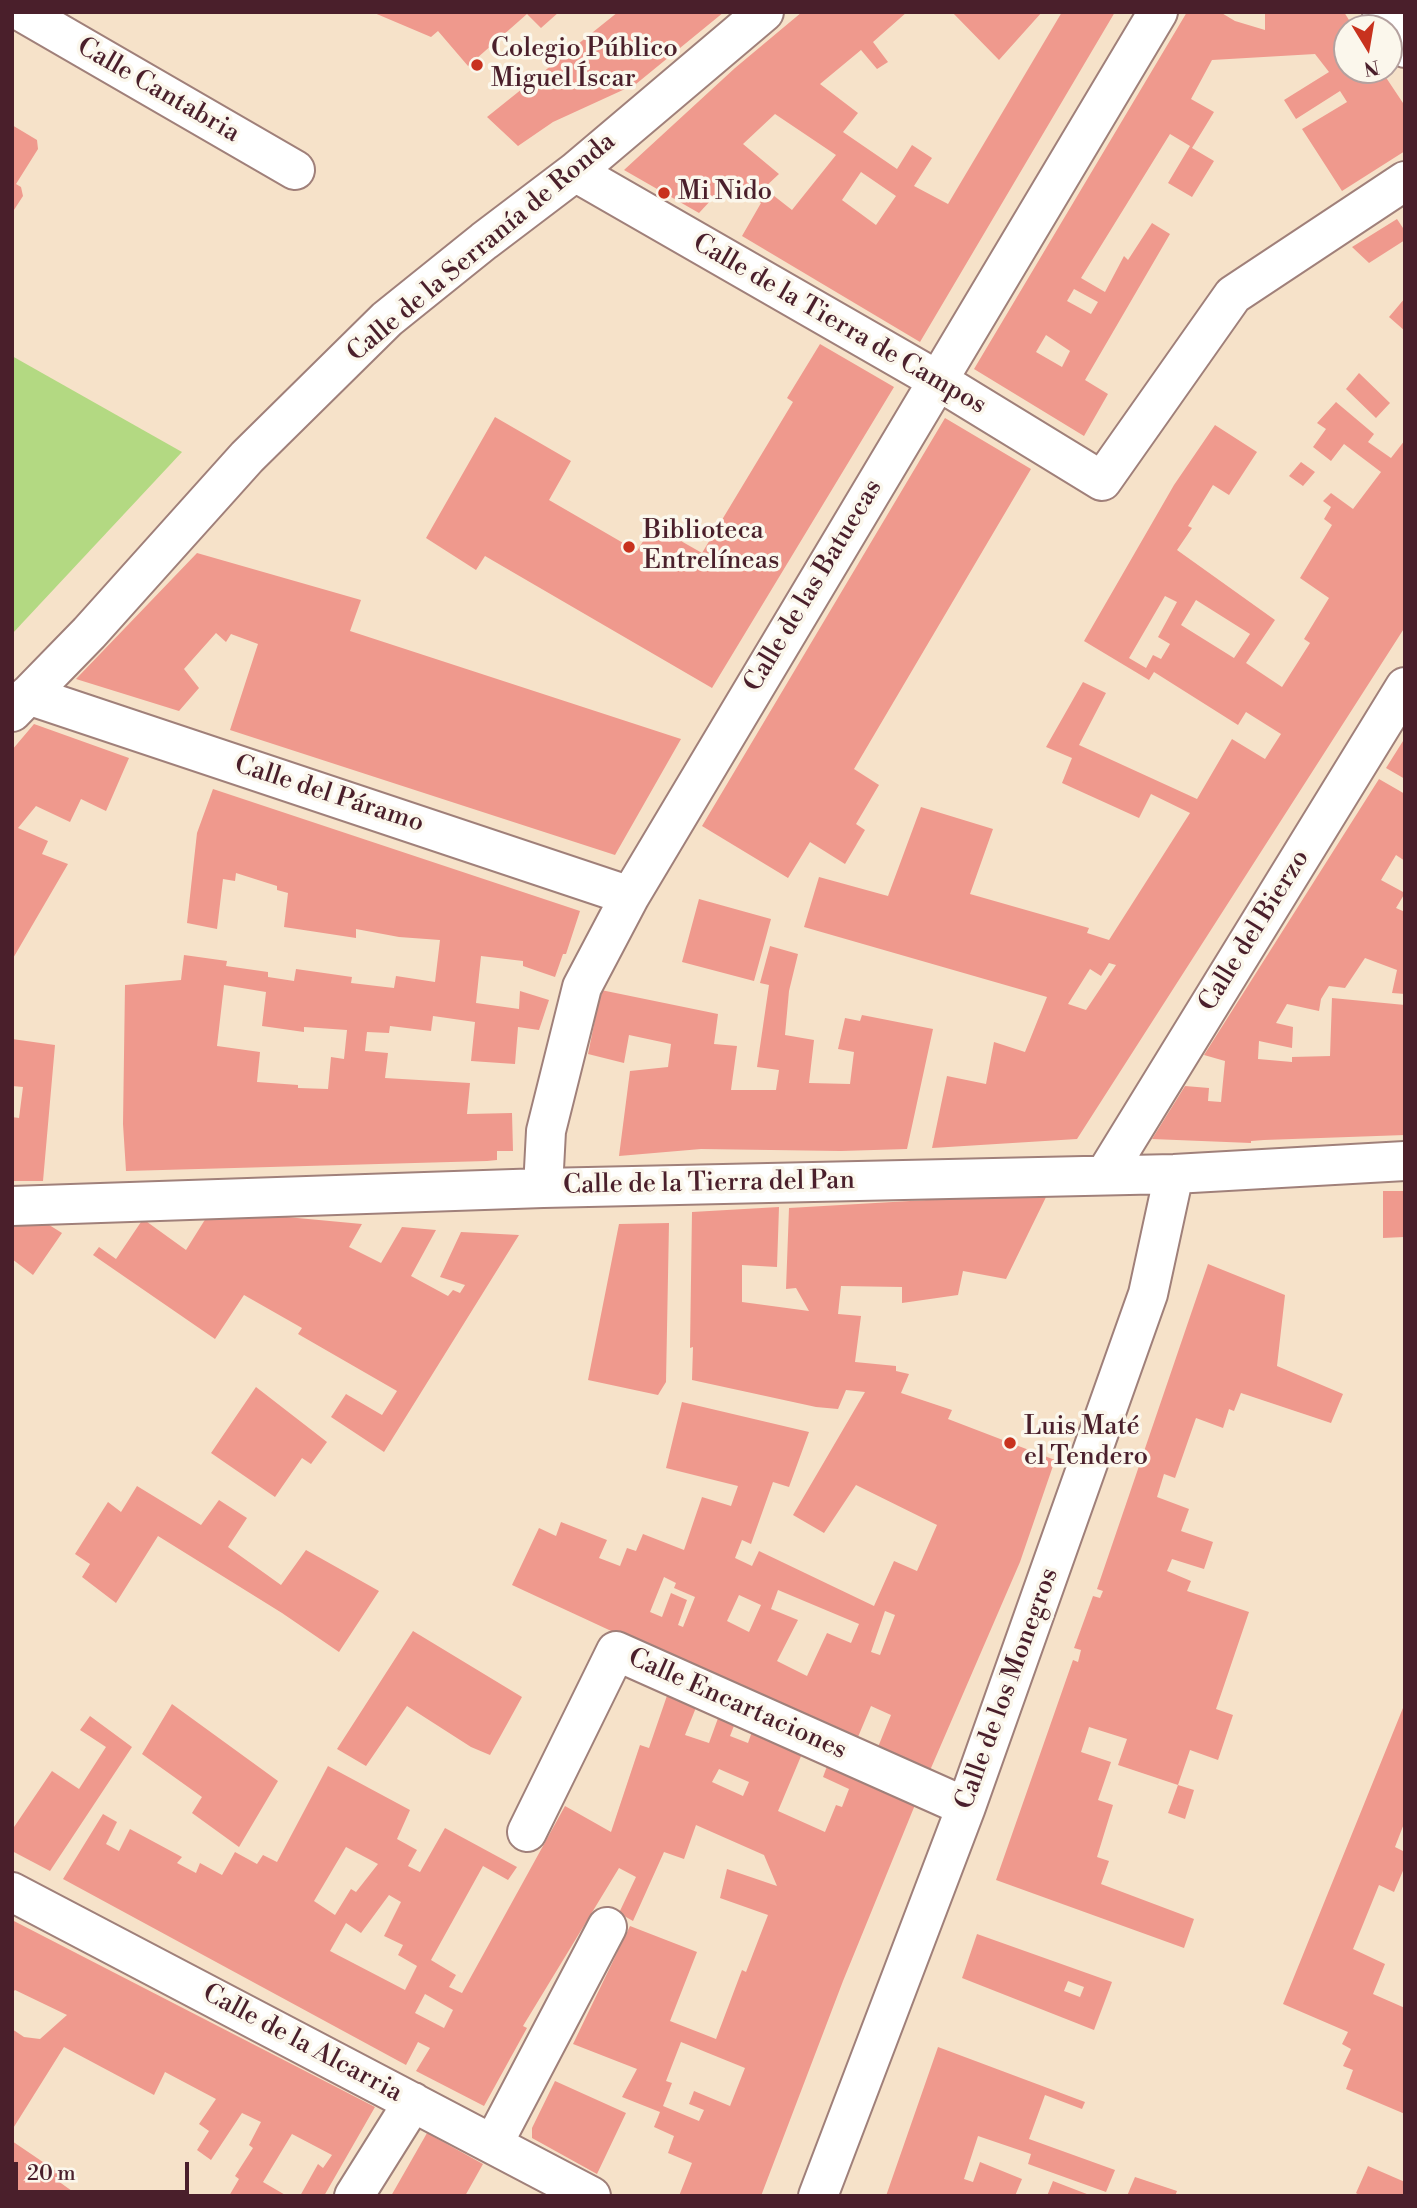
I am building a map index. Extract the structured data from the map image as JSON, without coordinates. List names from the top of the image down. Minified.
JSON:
{"streets":{"street":["Calle Cantabria","Calle de la Serranía de Ronda","Calle de la Tierra de Campos","Calle de las Batuecas","Calle del Páramo","Calle del Bierzo","Calle de la Tierra del Pan","Calle de los Monegros","Calle Encartaciones","Calle de la Alcarria"]},"crossings":[["Calle de la Serranía de Ronda","Calle de la Tierra de Campos"],["Calle de la Serranía de Ronda","Calle del Páramo"],["Calle de la Tierra de Campos","Calle de las Batuecas"],["Calle de las Batuecas","Calle del Páramo"],["Calle de las Batuecas","Calle de la Tierra del Pan"],["Calle del Bierzo","Calle de la Tierra del Pan"],["Calle de la Tierra del Pan","Calle de los Monegros"],["Calle de los Monegros","Calle Encartaciones"]],"places":["Colegio Público Miguel Íscar","Mi Nido","Biblioteca Entrelíneas","Luis Maté el Tendero"],"scale_bar":"20 m","north":"bottom"}
